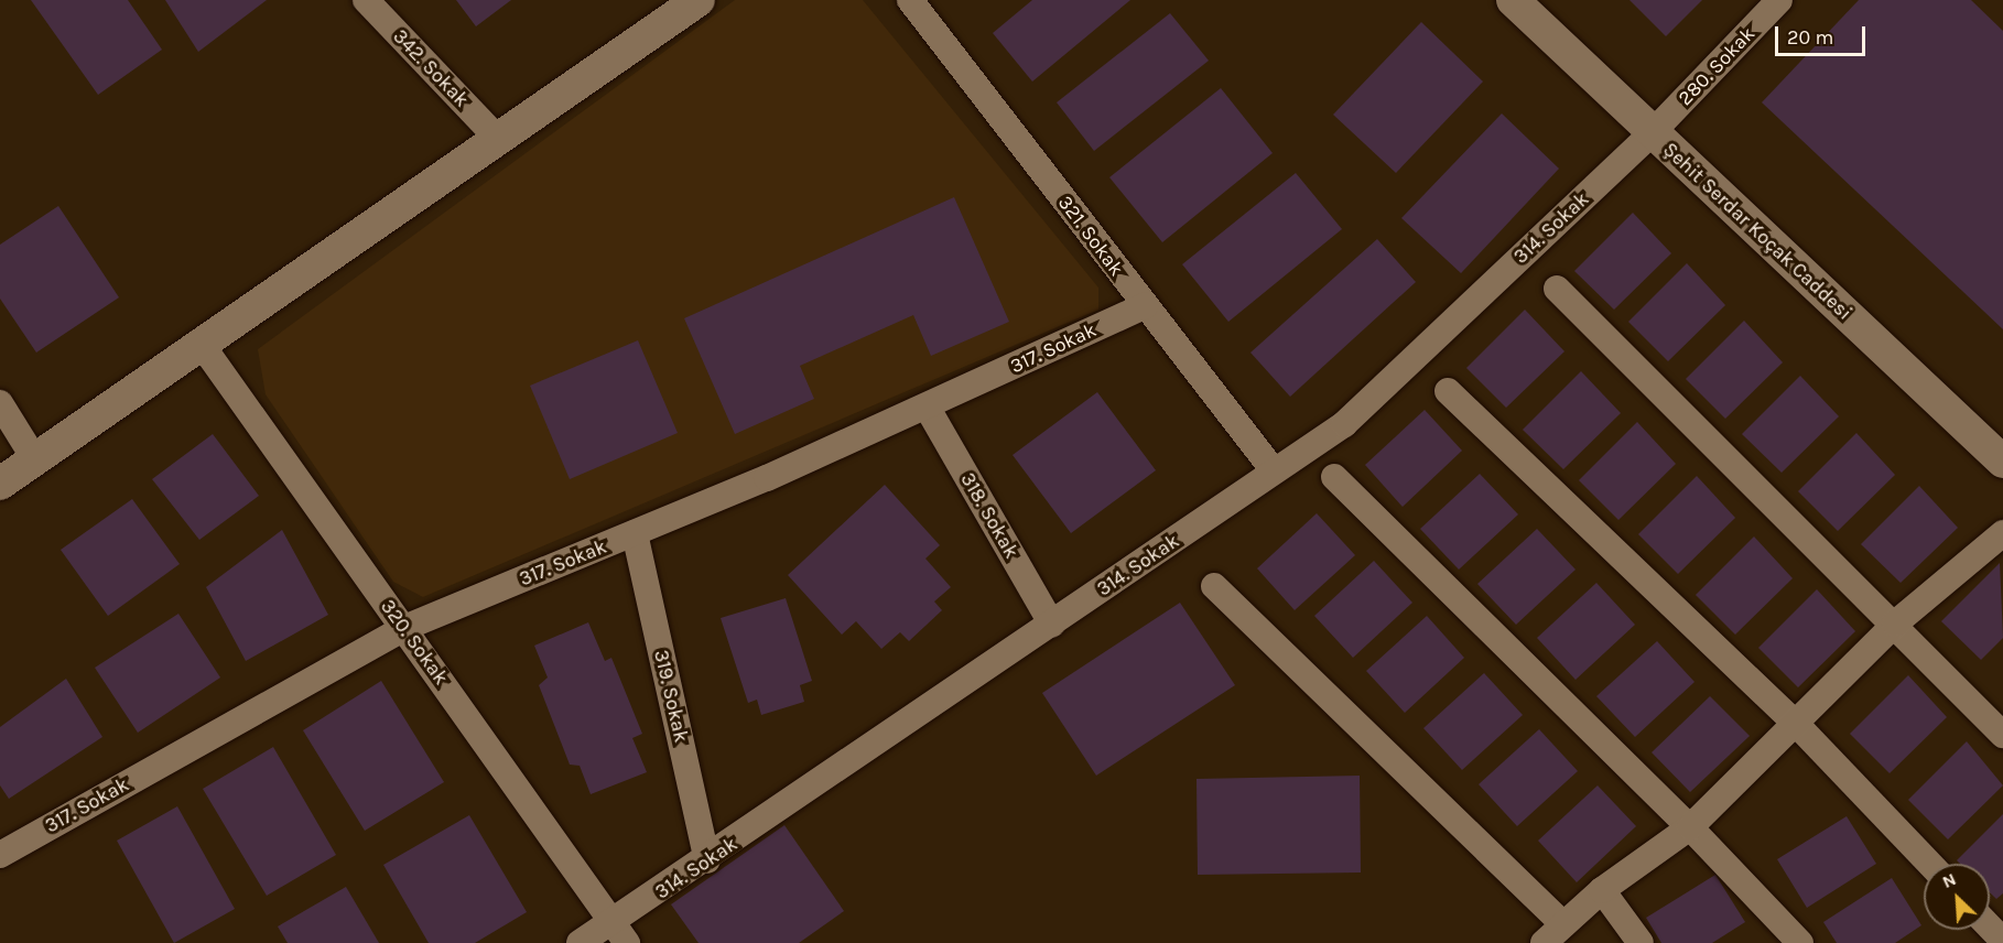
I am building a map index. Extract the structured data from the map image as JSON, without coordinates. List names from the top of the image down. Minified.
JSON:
{"streets":{"street":["280. Sokak","342. Sokak","314. Sokak","Şehit Serdar Koçak Caddesi","321. Sokak","317. Sokak","318. Sokak","320. Sokak","319. Sokak"]},"crossings":[["280. Sokak","314. Sokak"],["280. Sokak","Şehit Serdar Koçak Caddesi"],["314. Sokak","Şehit Serdar Koçak Caddesi"],["314. Sokak","321. Sokak"],["314. Sokak","318. Sokak"],["314. Sokak","320. Sokak"],["314. Sokak","319. Sokak"],["321. Sokak","317. Sokak"],["317. Sokak","318. Sokak"],["317. Sokak","320. Sokak"],["317. Sokak","319. Sokak"]],"scale_bar":"20 m","north":"top left"}
